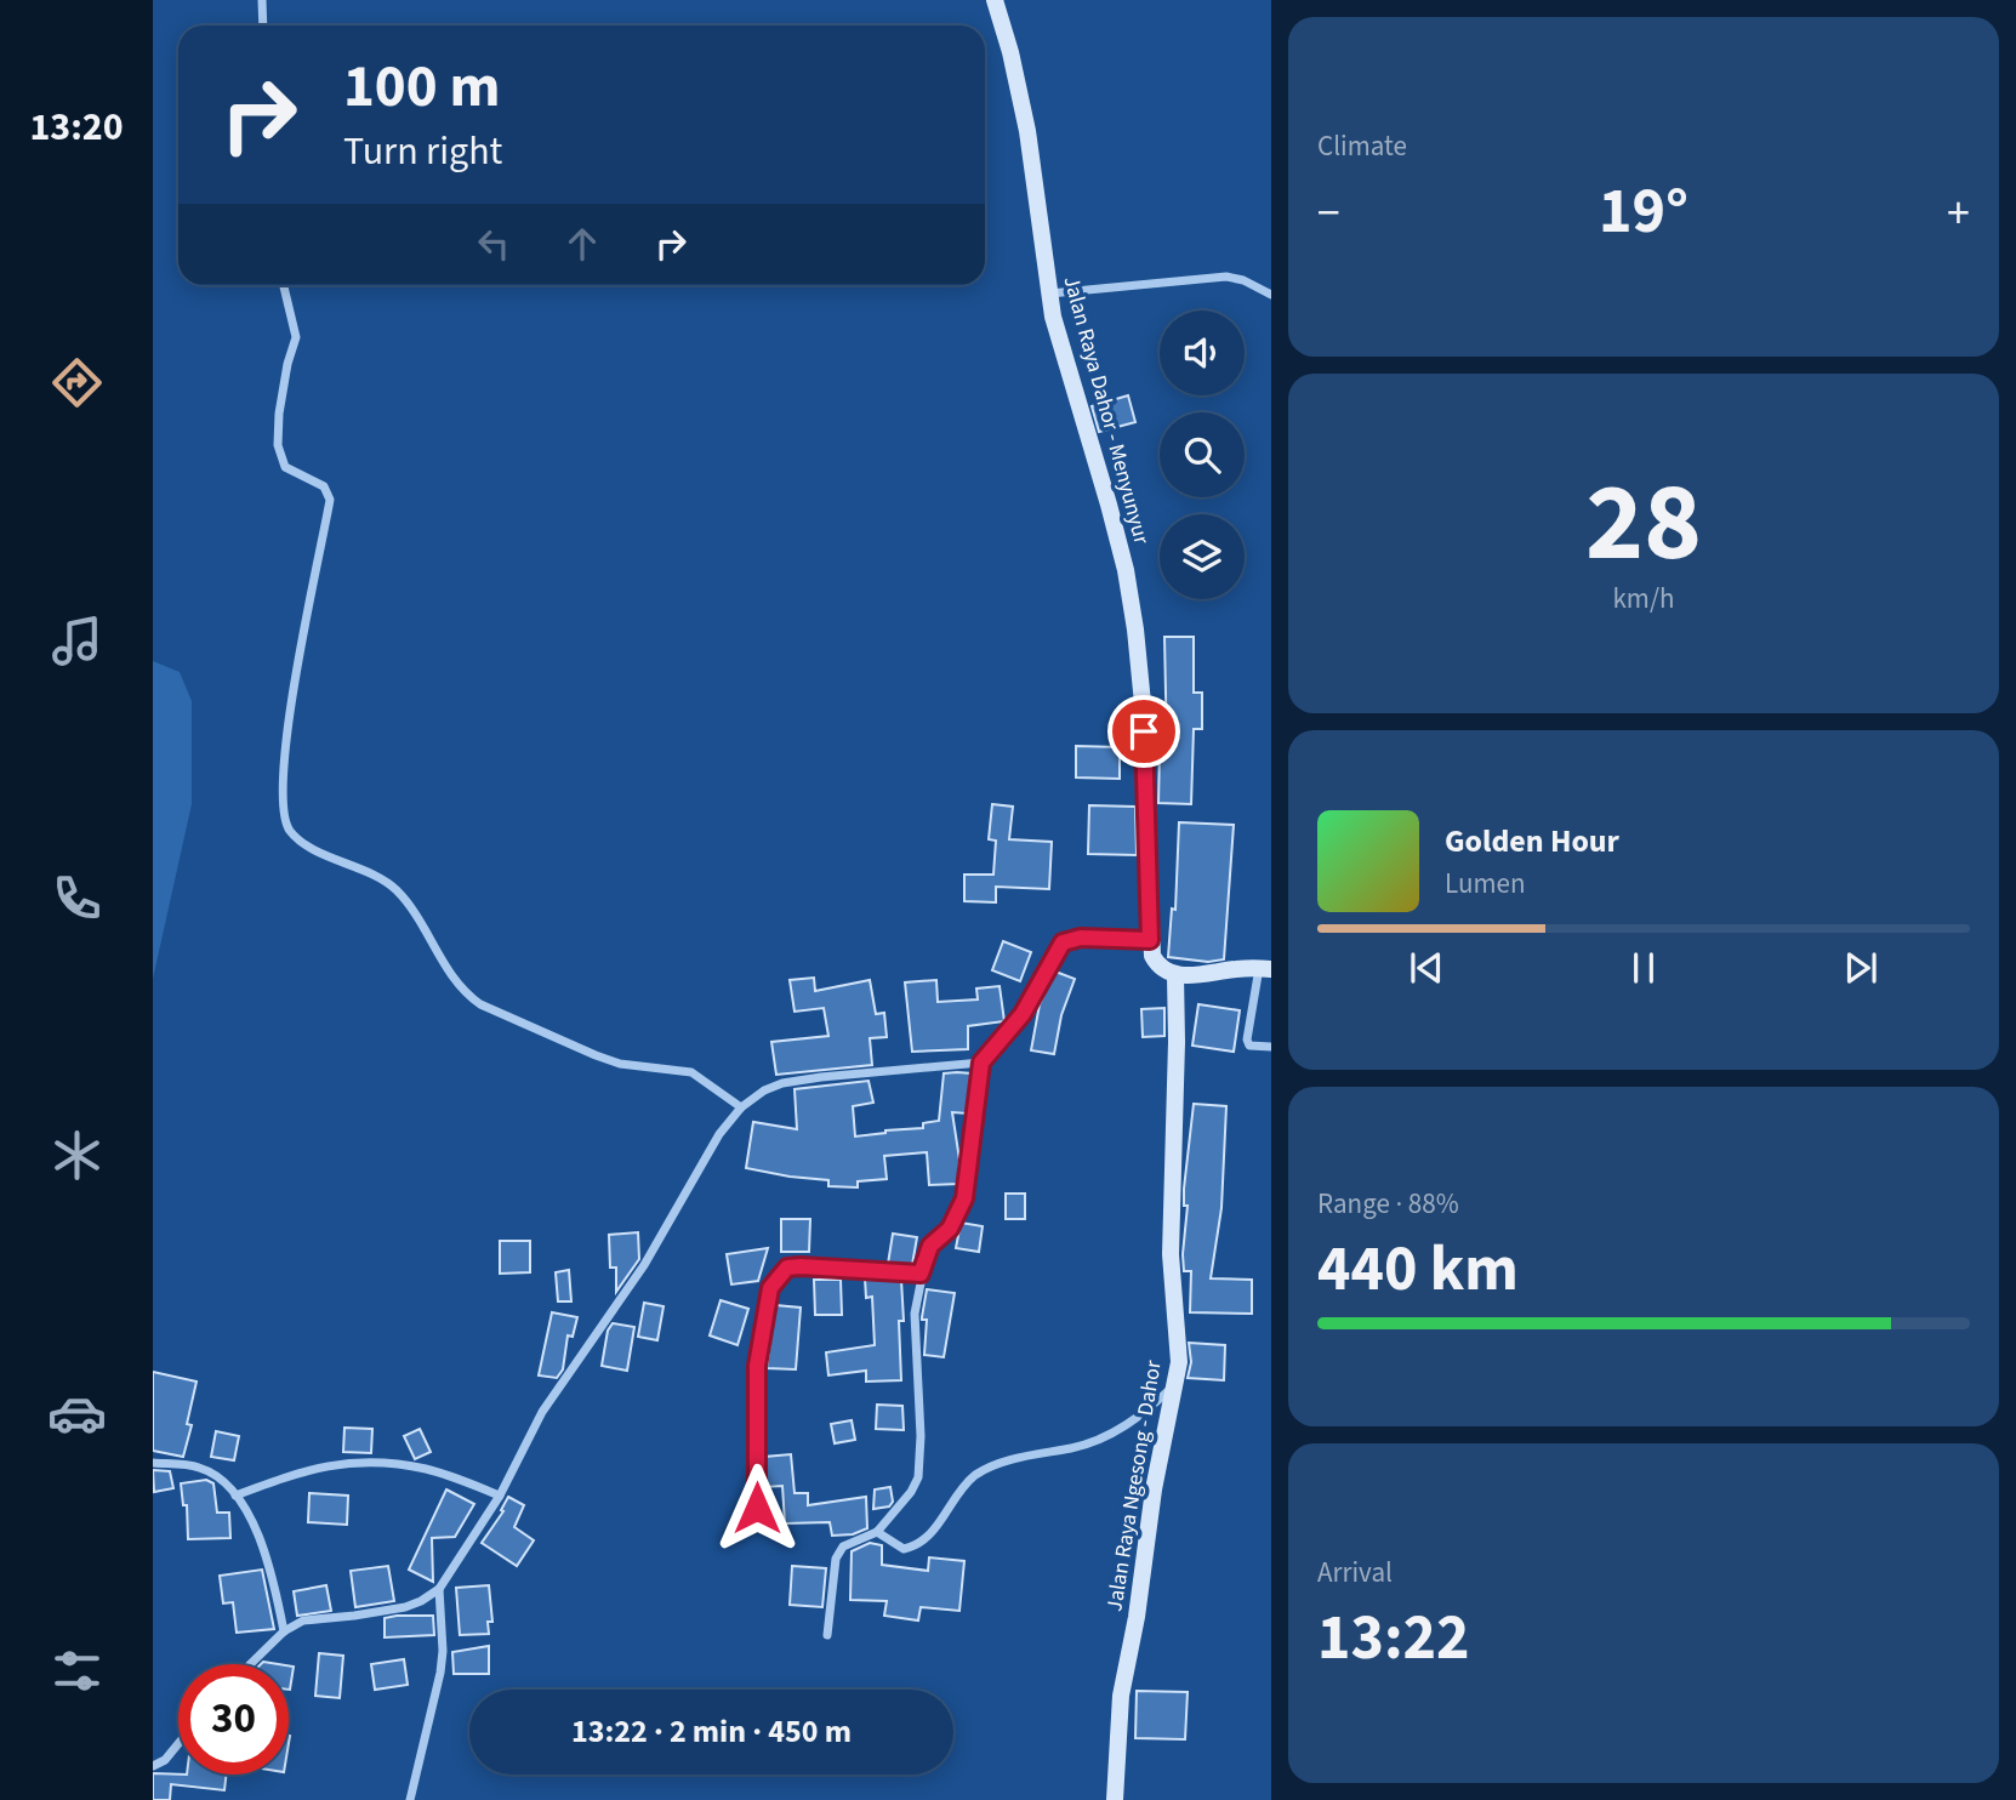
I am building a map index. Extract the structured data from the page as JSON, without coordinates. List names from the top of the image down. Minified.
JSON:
{"streets":{"street":["Jalan Raya Dahor - Menyunyur","Jalan Raya Ngesong - Dahor"]},"page":{"tabs":"13:20","tile":["Climate",["28","km/h"],["Range · 88%","440 km"],["Arrival","13:22"]],"turn":["100 m","Turn right"],"heat":["−","19°","+"],"song":["Golden Hour","Lumen"],"limit":"30","trip":"13:22 · 2 min · 450 m"}}
